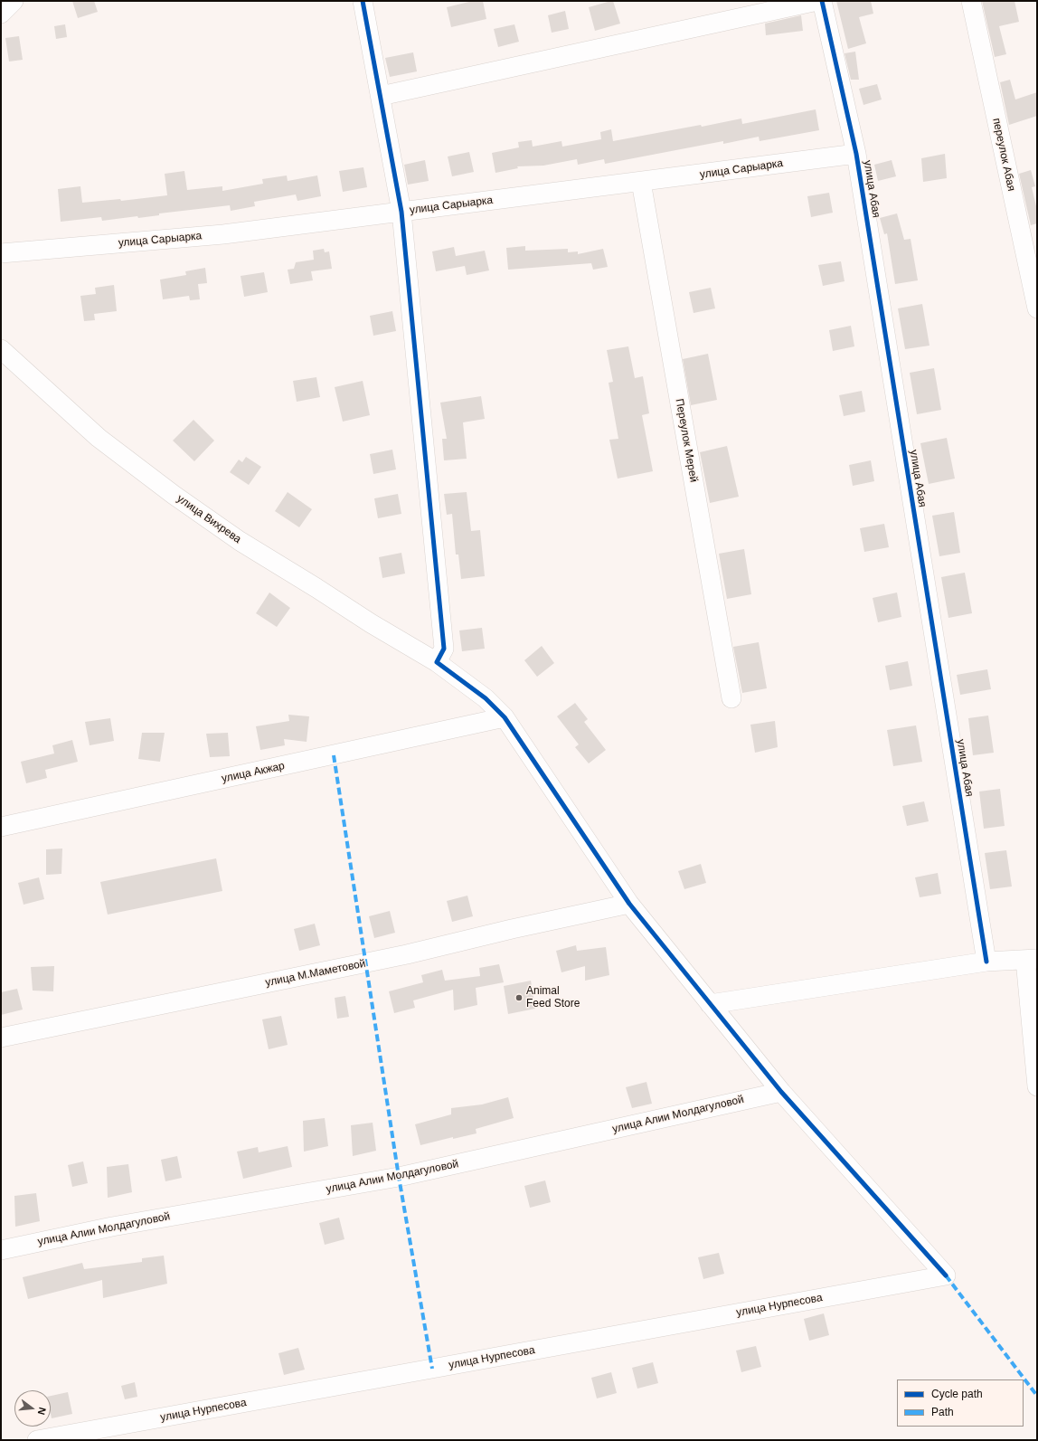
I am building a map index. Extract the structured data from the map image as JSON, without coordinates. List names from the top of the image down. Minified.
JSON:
{"streets":{"street":["переулок Абая","улица Сарыарка","улица Абая","Переулок Мерей","улица Вихрева","улица Акжар","улица М.Маметовой","улица Алии Молдагуловой","улица Нурпесова"]},"crossings":[["улица Сарыарка","улица Абая"],["улица Сарыарка","Переулок Мерей"],["улица Вихрева","улица Акжар"],["улица Вихрева","улица М.Маметовой"],["улица Вихрева","улица Алии Молдагуловой"],["улица Вихрева","улица Нурпесова"]],"places":["Animal Feed Store"],"legend":["Cycle path","Path"],"north":"right"}
